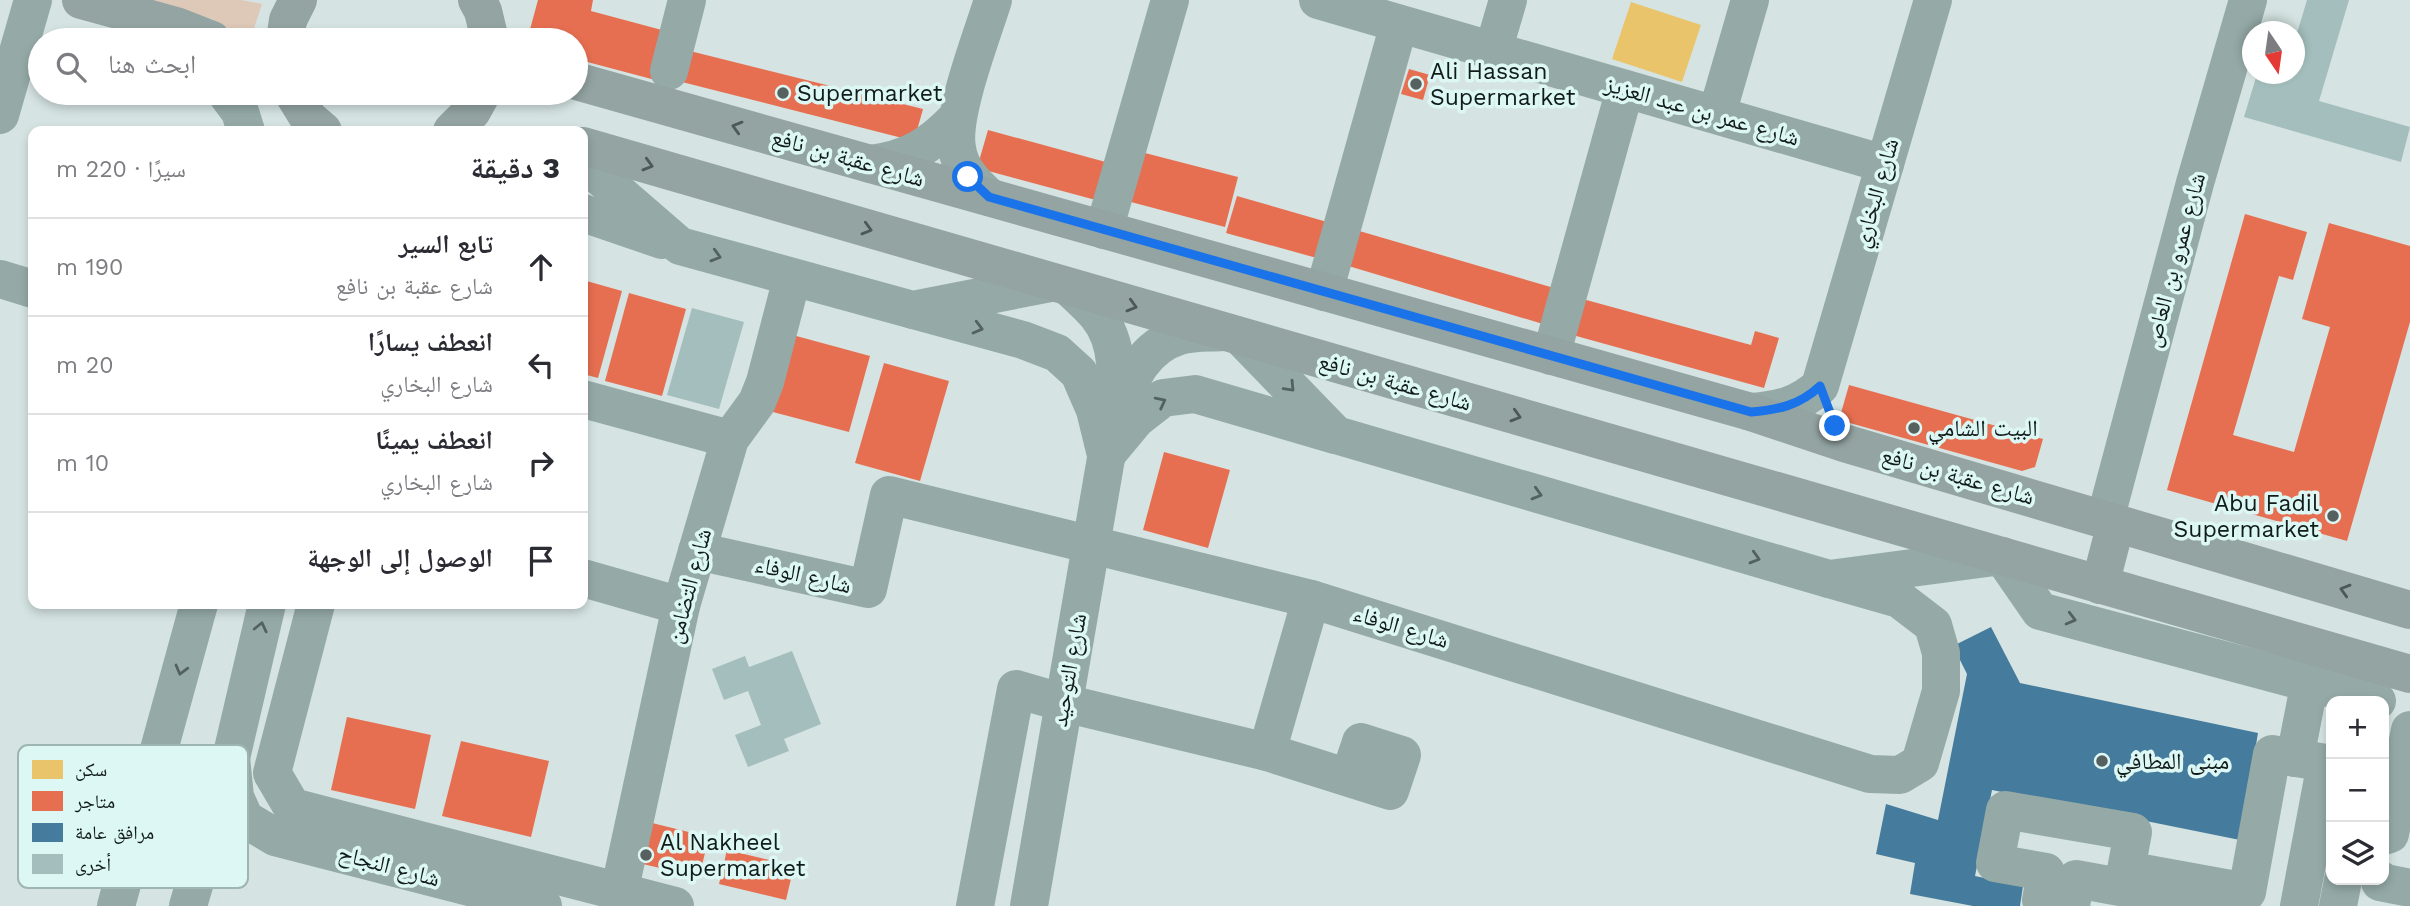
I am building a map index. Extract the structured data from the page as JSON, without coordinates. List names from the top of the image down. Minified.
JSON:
{"streets":{"main road":["شارع عقبة بن نافع"],"street":["شارع عمر بن عبد العزيز","شارع البخاري","شارع عمرو بن العاص","شارع الوفاء","شارع التضامن","شارع التوحيد","شارع النجاح"]},"crossings":[["شارع عمر بن عبد العزيز","شارع البخاري"],["شارع عقبة بن نافع","شارع عمرو بن العاص"],["شارع عقبة بن نافع","شارع التوحيد"],["شارع الوفاء","شارع التضامن"],["شارع الوفاء","شارع التوحيد"]],"places":["Ali Hassan Supermarket","Supermarket","البيت الشامي","Abu Fadil Supermarket","مبنى المطافي","Al Nakheel Supermarket"],"legend":["سكن","متاجر","مرافق عامة","أخرى"],"north":"bottom","page":{"search":"ابحث هنا","heading":["3 دقيقة","سيرًا · 220 m"],"list":[["تابع السير","شارع عقبة بن نافع","190 m"],["انعطف يسارًا","شارع البخاري","20 m"],["انعطف يمينًا","شارع البخاري","10 m"],"الوصول إلى الوجهة"],"map_buttons":["+","−"]}}
